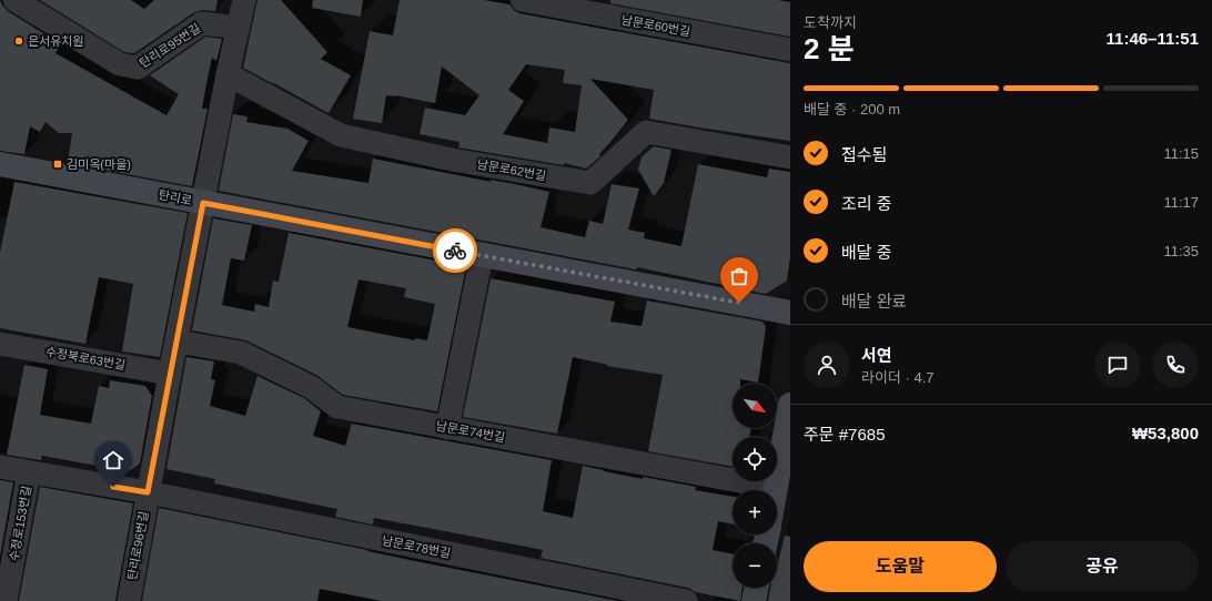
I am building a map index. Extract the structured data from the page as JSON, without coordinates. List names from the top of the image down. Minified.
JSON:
{"streets":{"main road":["탄리로"],"street":["남문로60번길","탄리로95번길","남문로62번길","수정북로63번길","남문로74번길","수정로153번길","탄리로96번길","남문로78번길"]},"crossings":[["탄리로","탄리로96번길"],["수정북로63번길","탄리로96번길"],["남문로74번길","탄리로96번길"],["수정로153번길","탄리로96번길"],["수정로153번길","남문로78번길"],["탄리로96번길","남문로78번길"]],"places":{"other":["은서유치원"],"transit":["김미옥(마을)"]},"north":"bottom right","page":{"heading":["2 분","도착까지","11:46–11:51"],"panel":["서연","라이더 · 4.7","주문 #7685","₩53,800"],"bar":"배달 중 · 200 m","list":[["접수됨","11:15"],["조리 중","11:17"],["배달 중","11:35"],"배달 완료"],"map_buttons":["+","−"],"buttons":["도움말","공유"]}}
